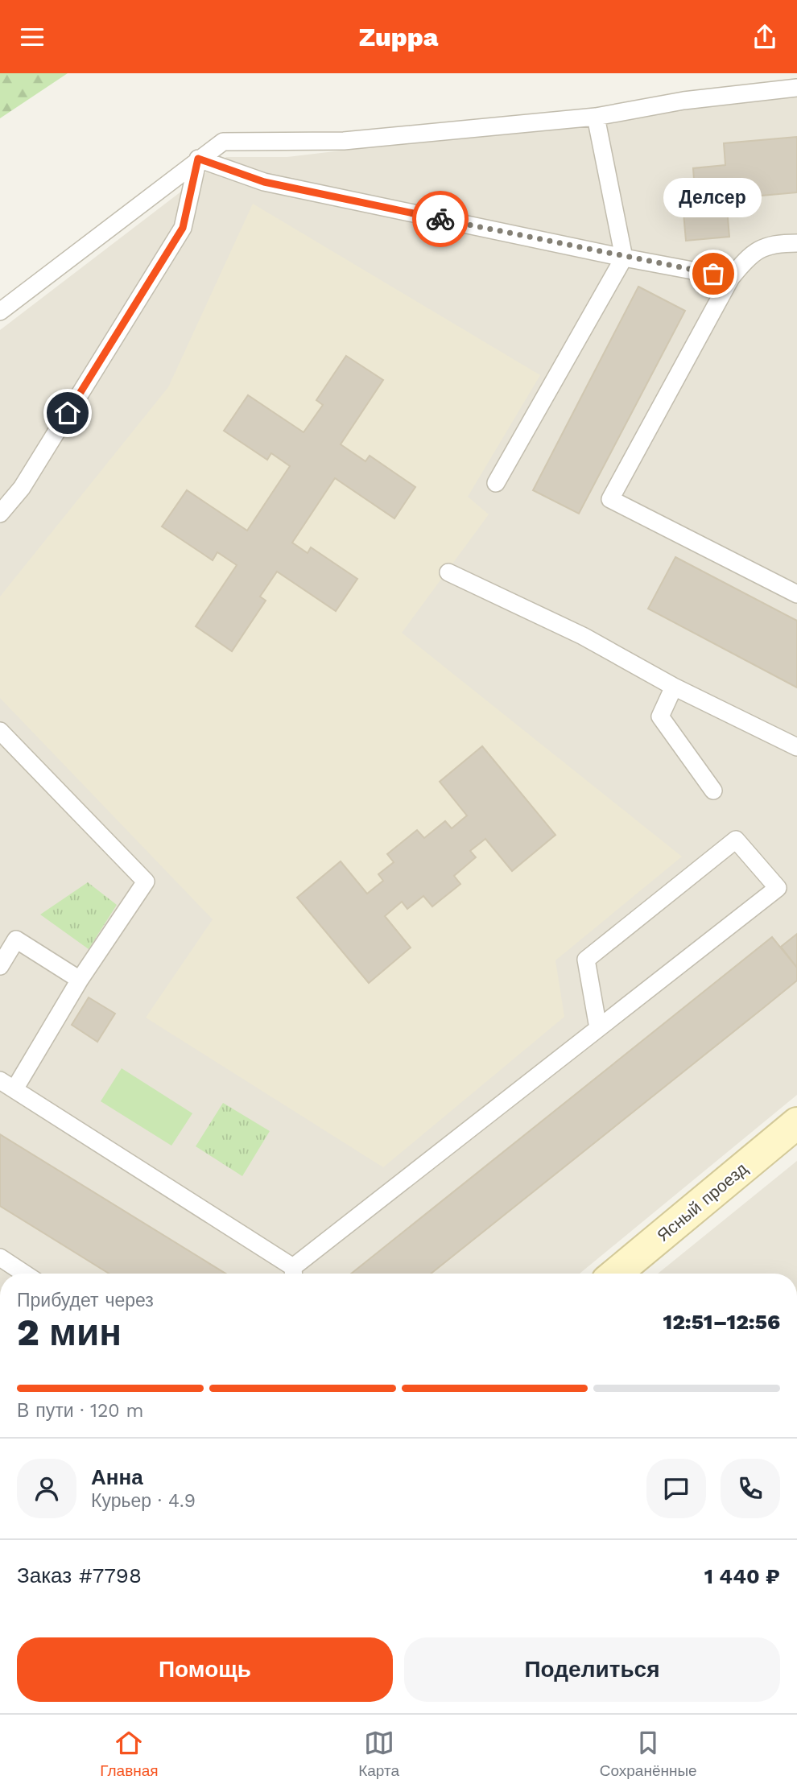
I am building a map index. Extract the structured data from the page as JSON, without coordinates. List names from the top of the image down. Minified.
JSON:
{"streets":{"street":["Ясный проезд"]},"places":["Делсер"],"page":{"header":"Zuppa","bubble":"Делсер","heading":["2 мин","Прибудет через","12:51–12:56"],"panel":["Анна","Курьер · 4.9","Заказ #7798","1 440 ₽"],"bar":"В пути · 120 m","buttons":["Помощь","Поделиться"],"tabs":["Главная","Карта","Сохранённые"]}}
